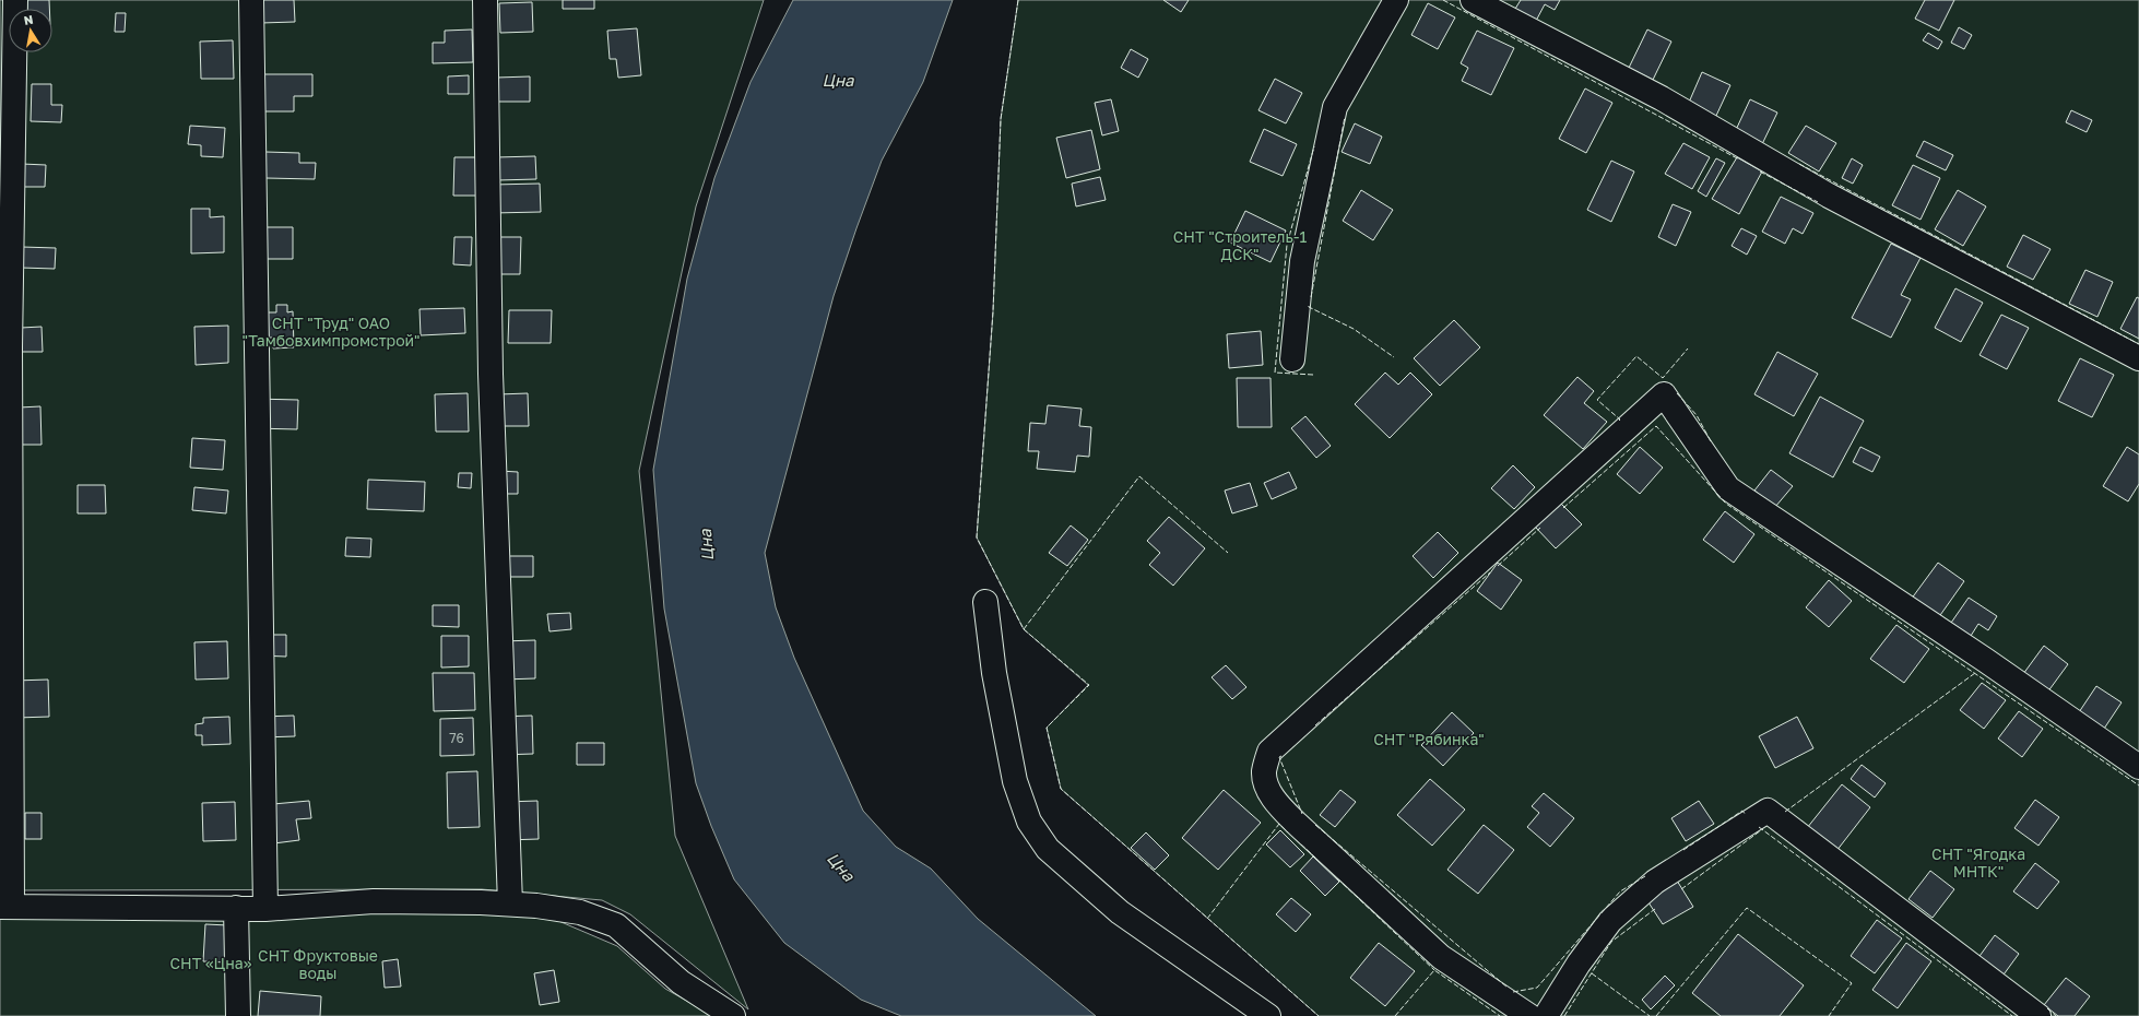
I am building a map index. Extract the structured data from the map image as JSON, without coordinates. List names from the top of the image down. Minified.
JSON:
{"water":["Цна"],"parks":["СНТ \"Строитель-1 ДСК\"","СНТ \"Труд\" ОАО \"Тамбовхимпромстрой\"","СНТ \"Рябинка\"","СНТ \"Ягодка МНТК\"","СНТ Фруктовые воды","СНТ «Цна»"],"house_numbers":["76"],"north":"top"}
